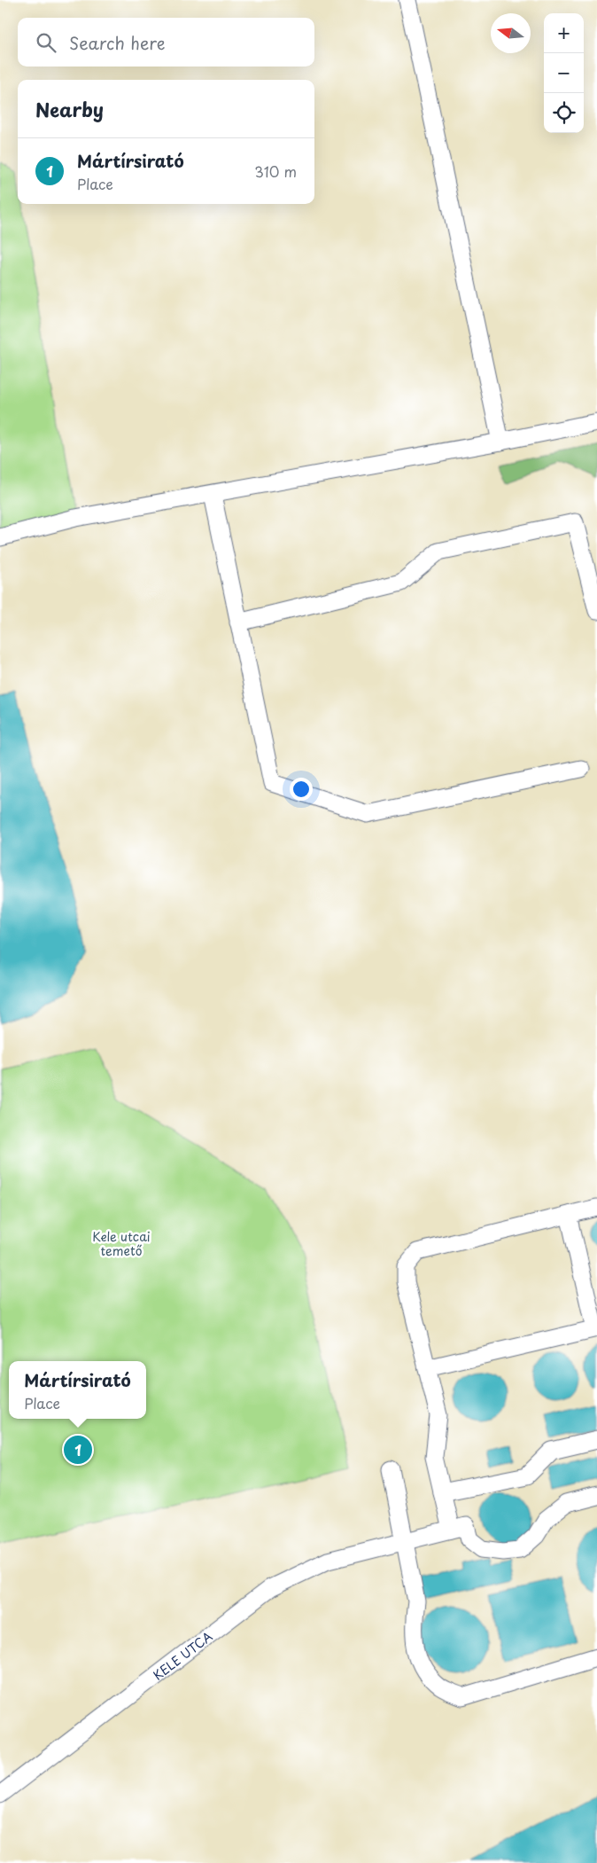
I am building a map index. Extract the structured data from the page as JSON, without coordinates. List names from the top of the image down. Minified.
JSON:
{"streets":{"street":["KELE UTCA"]},"parks":["Kele utcai temető"],"north":"left","page":{"map_buttons":["+","−"],"search":"Search here","heading":"Nearby","list":[{"mark":"1","name":"Mártírsirató","note":"Place","value":"310 m"}],"popup":["Mártírsirató","Place"],"pins":"1"}}
